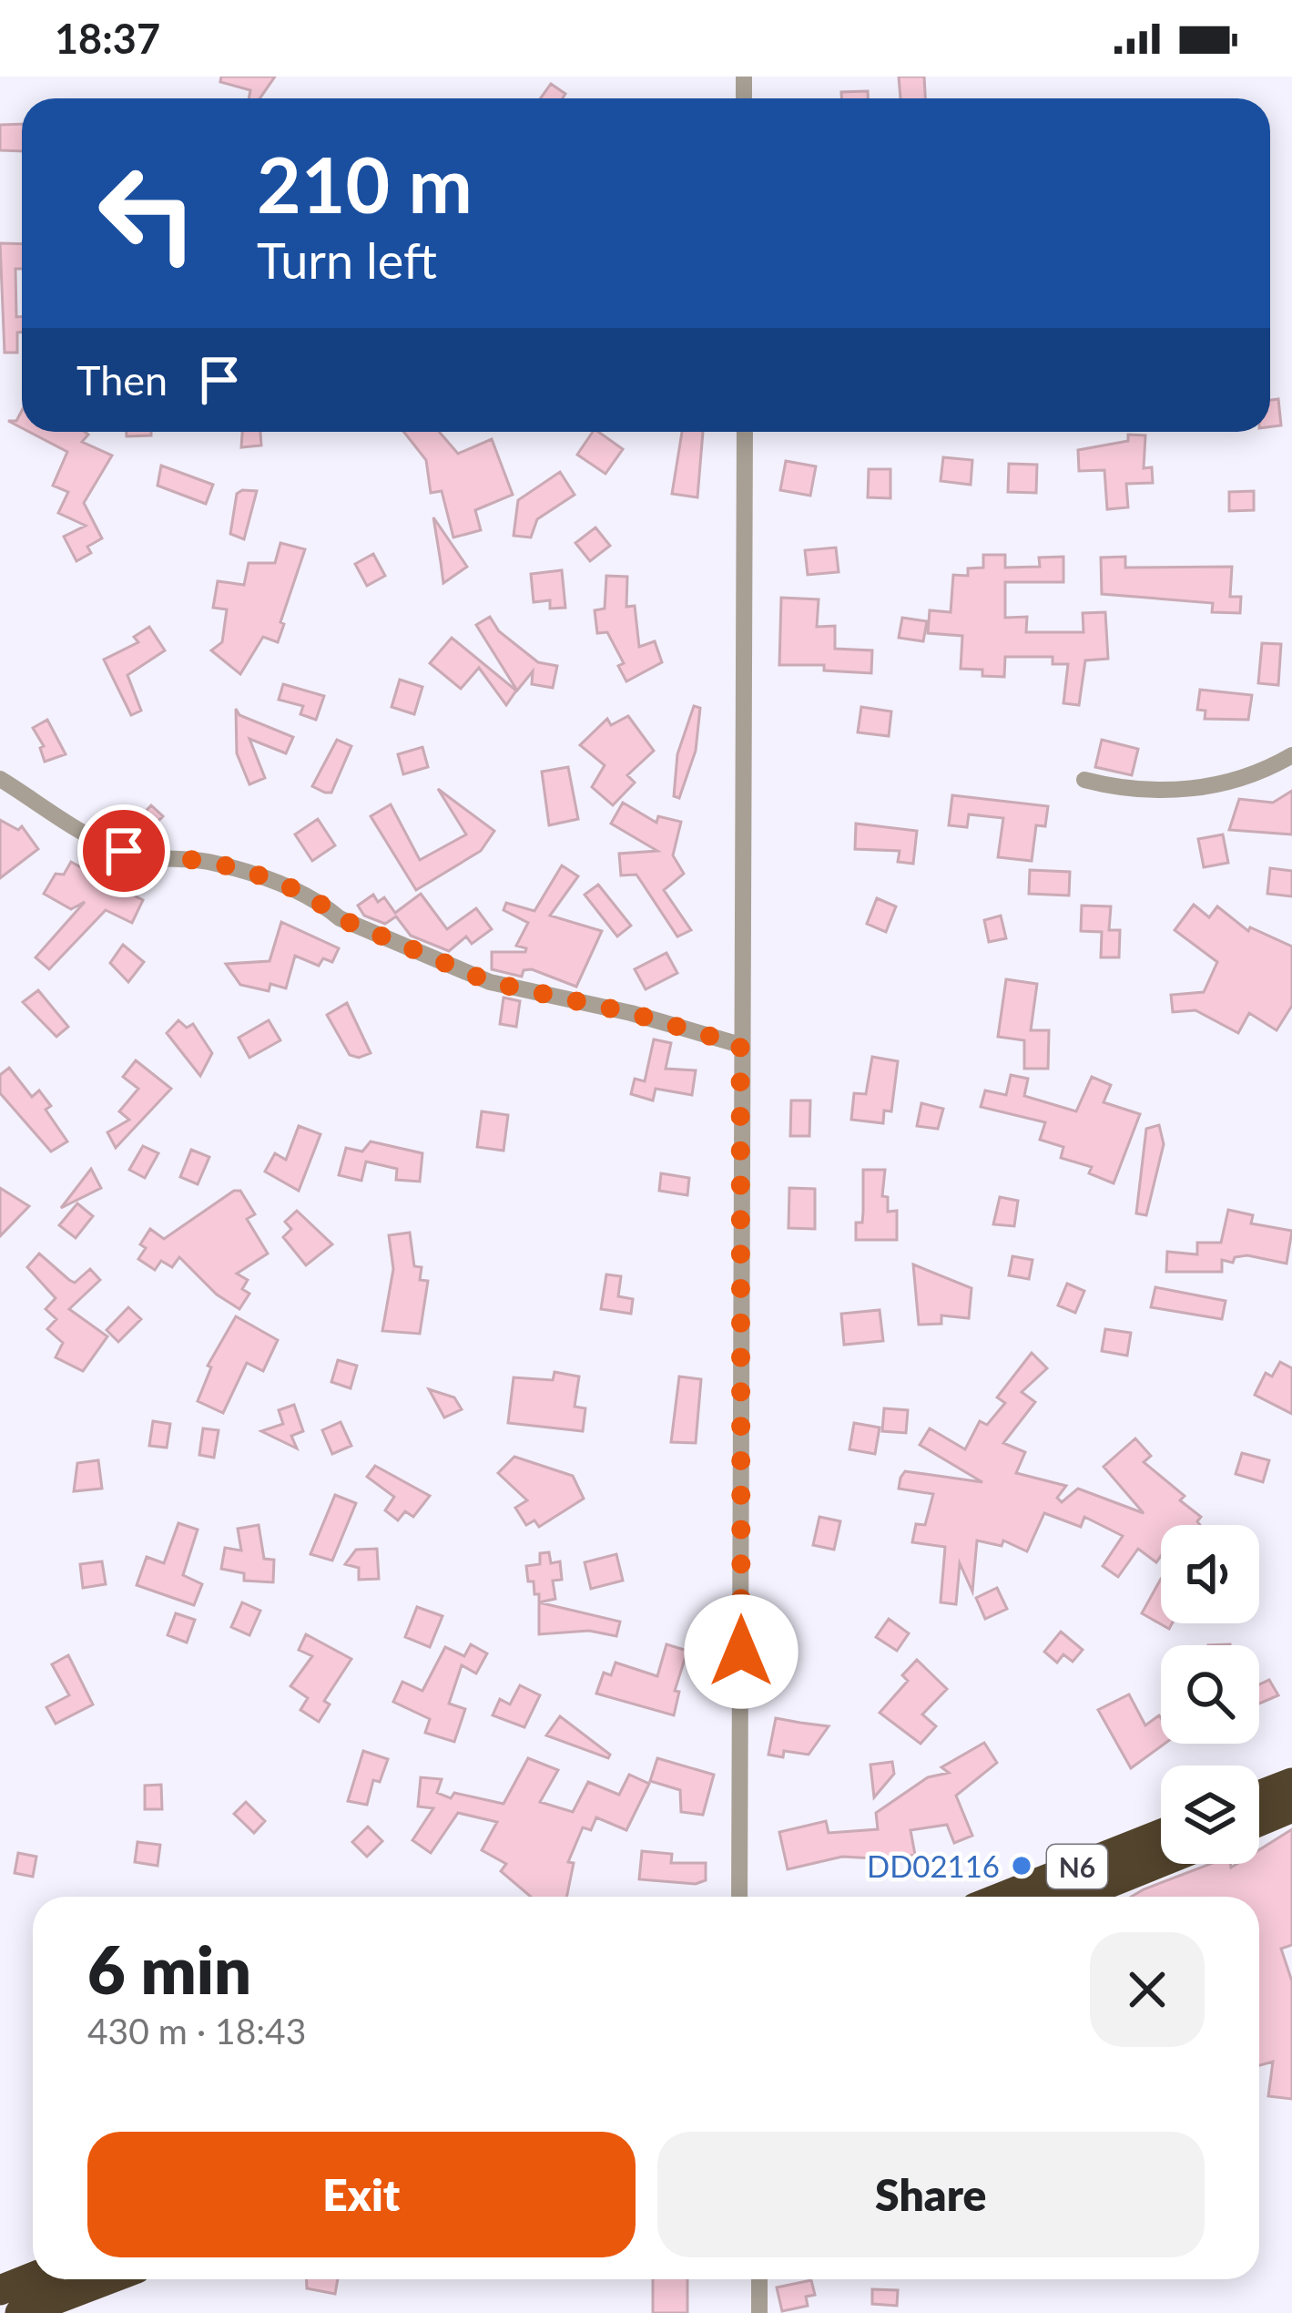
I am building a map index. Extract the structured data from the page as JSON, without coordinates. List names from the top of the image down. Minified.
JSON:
{"streets":{"highway":["N6"]},"places":["DD02116"],"page":{"status":"18:37","turn":["210 m","Turn left"],"then":"Then","heading":["6 min","430 m · 18:43"],"buttons":["Exit","Share"]}}
